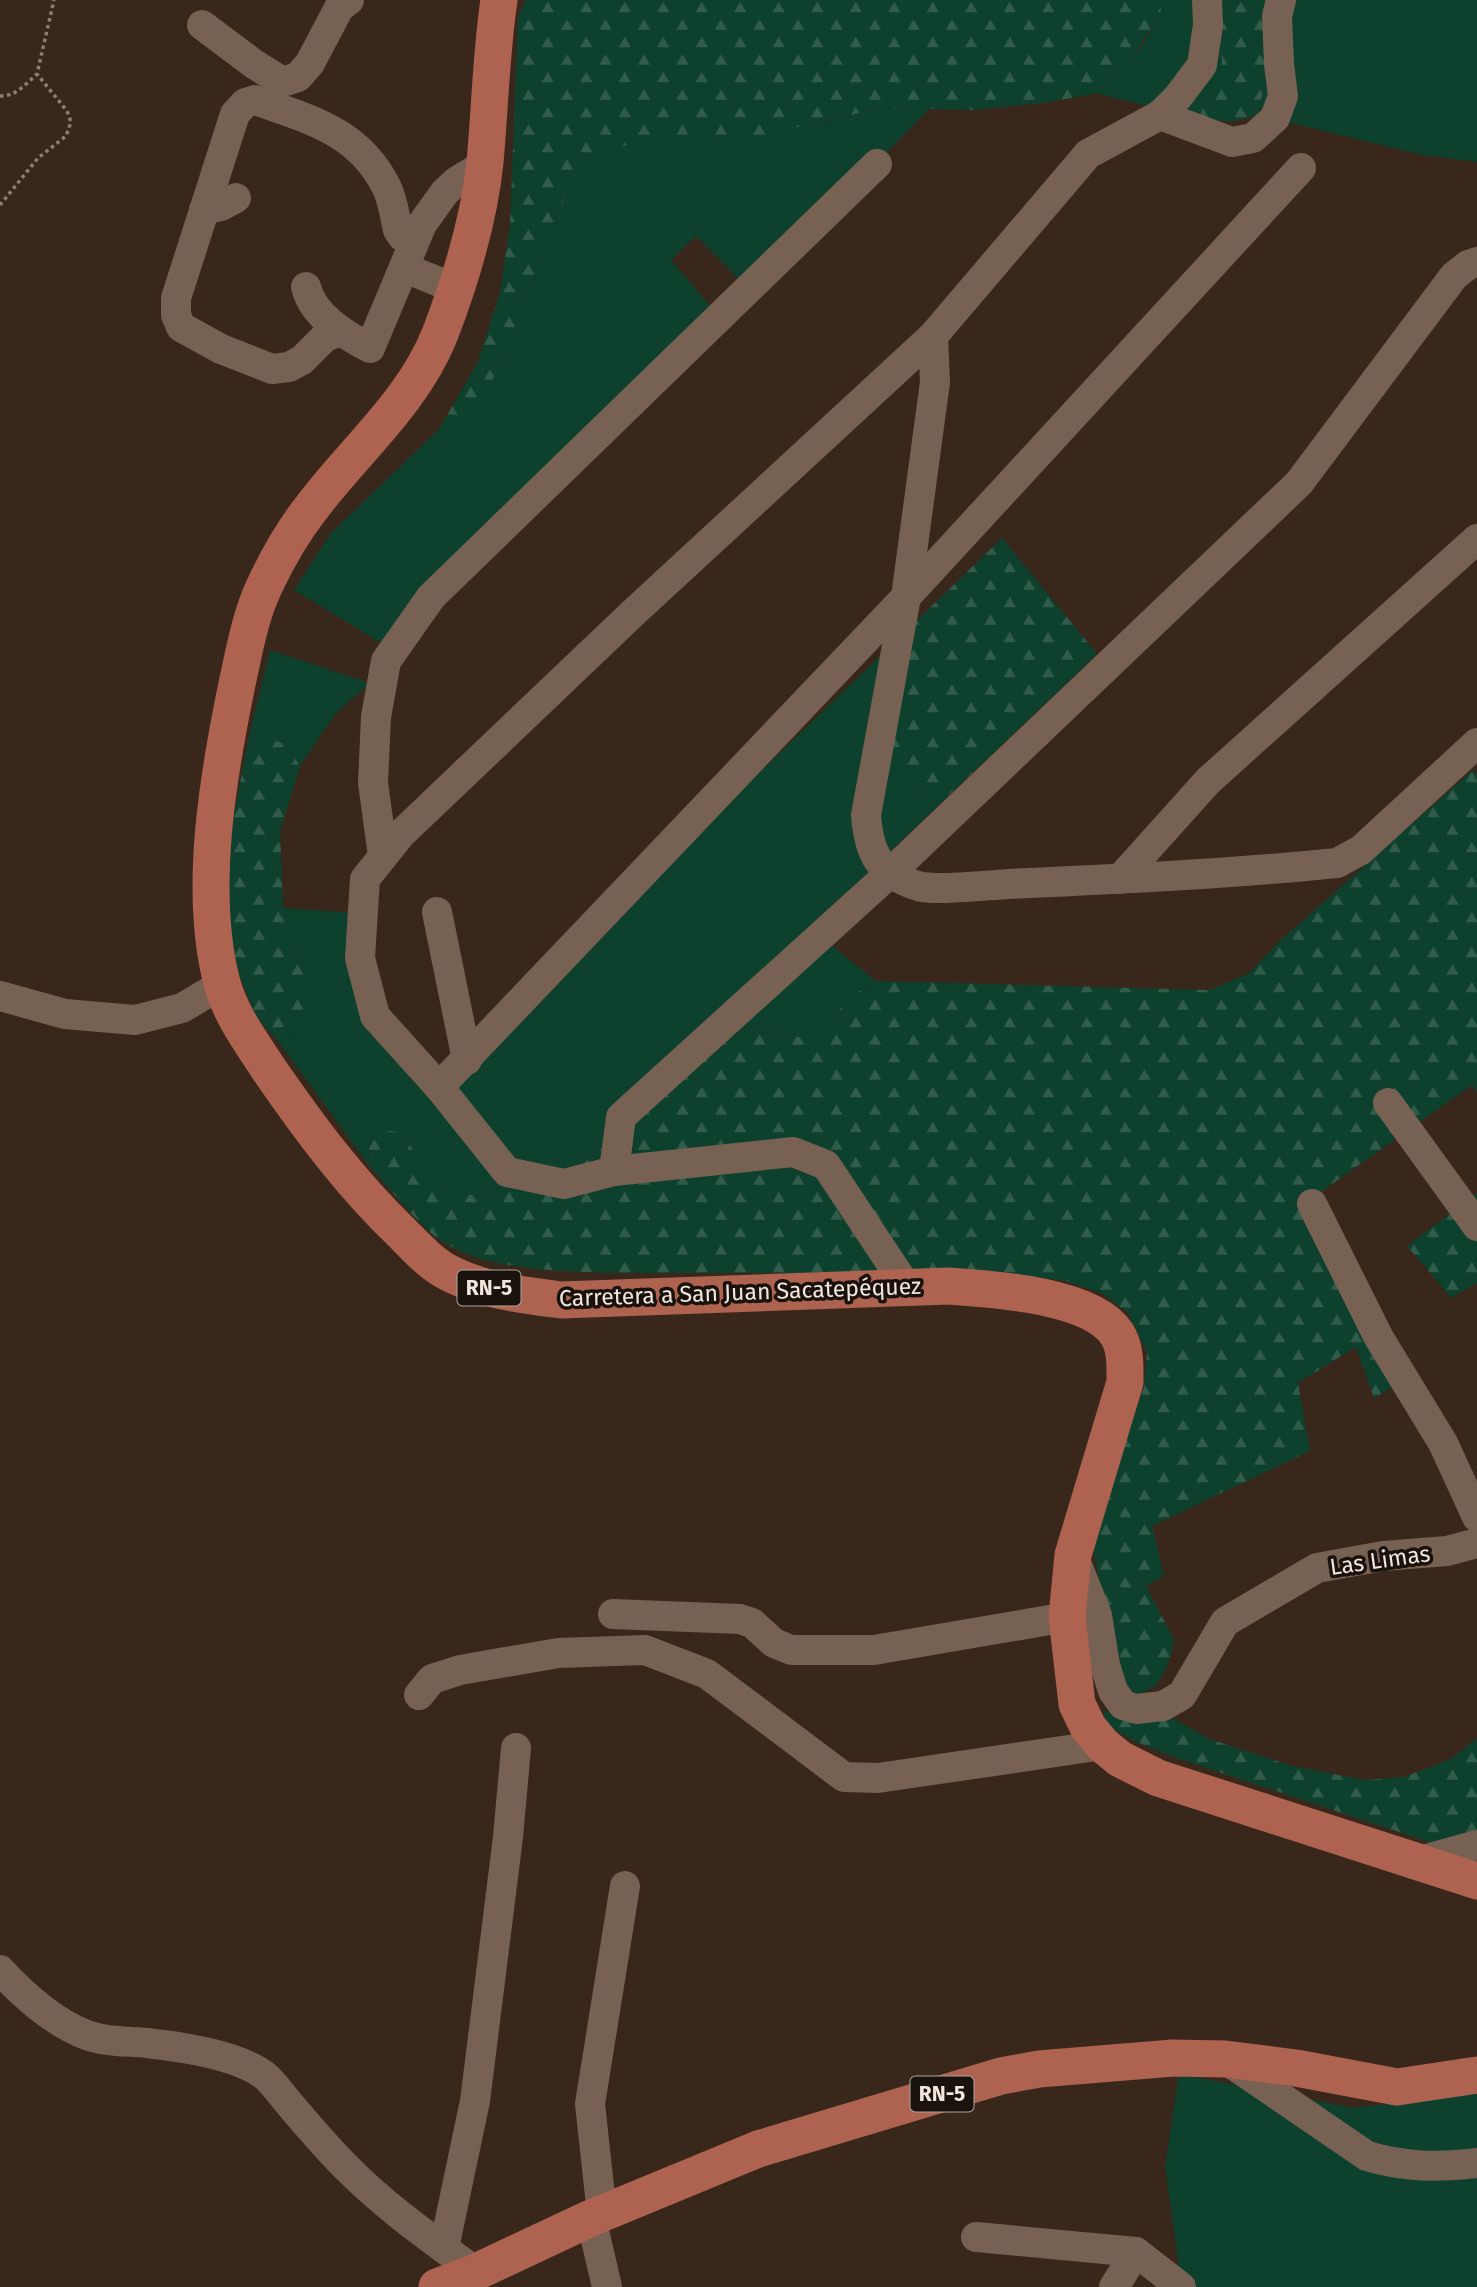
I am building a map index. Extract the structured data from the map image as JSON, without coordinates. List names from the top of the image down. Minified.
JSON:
{"streets":{"main road":["RN-5","Carretera a San Juan Sacatepéquez"],"street":["Las Limas"]},"crossings":[["Carretera a San Juan Sacatepéquez","Las Limas"]]}
